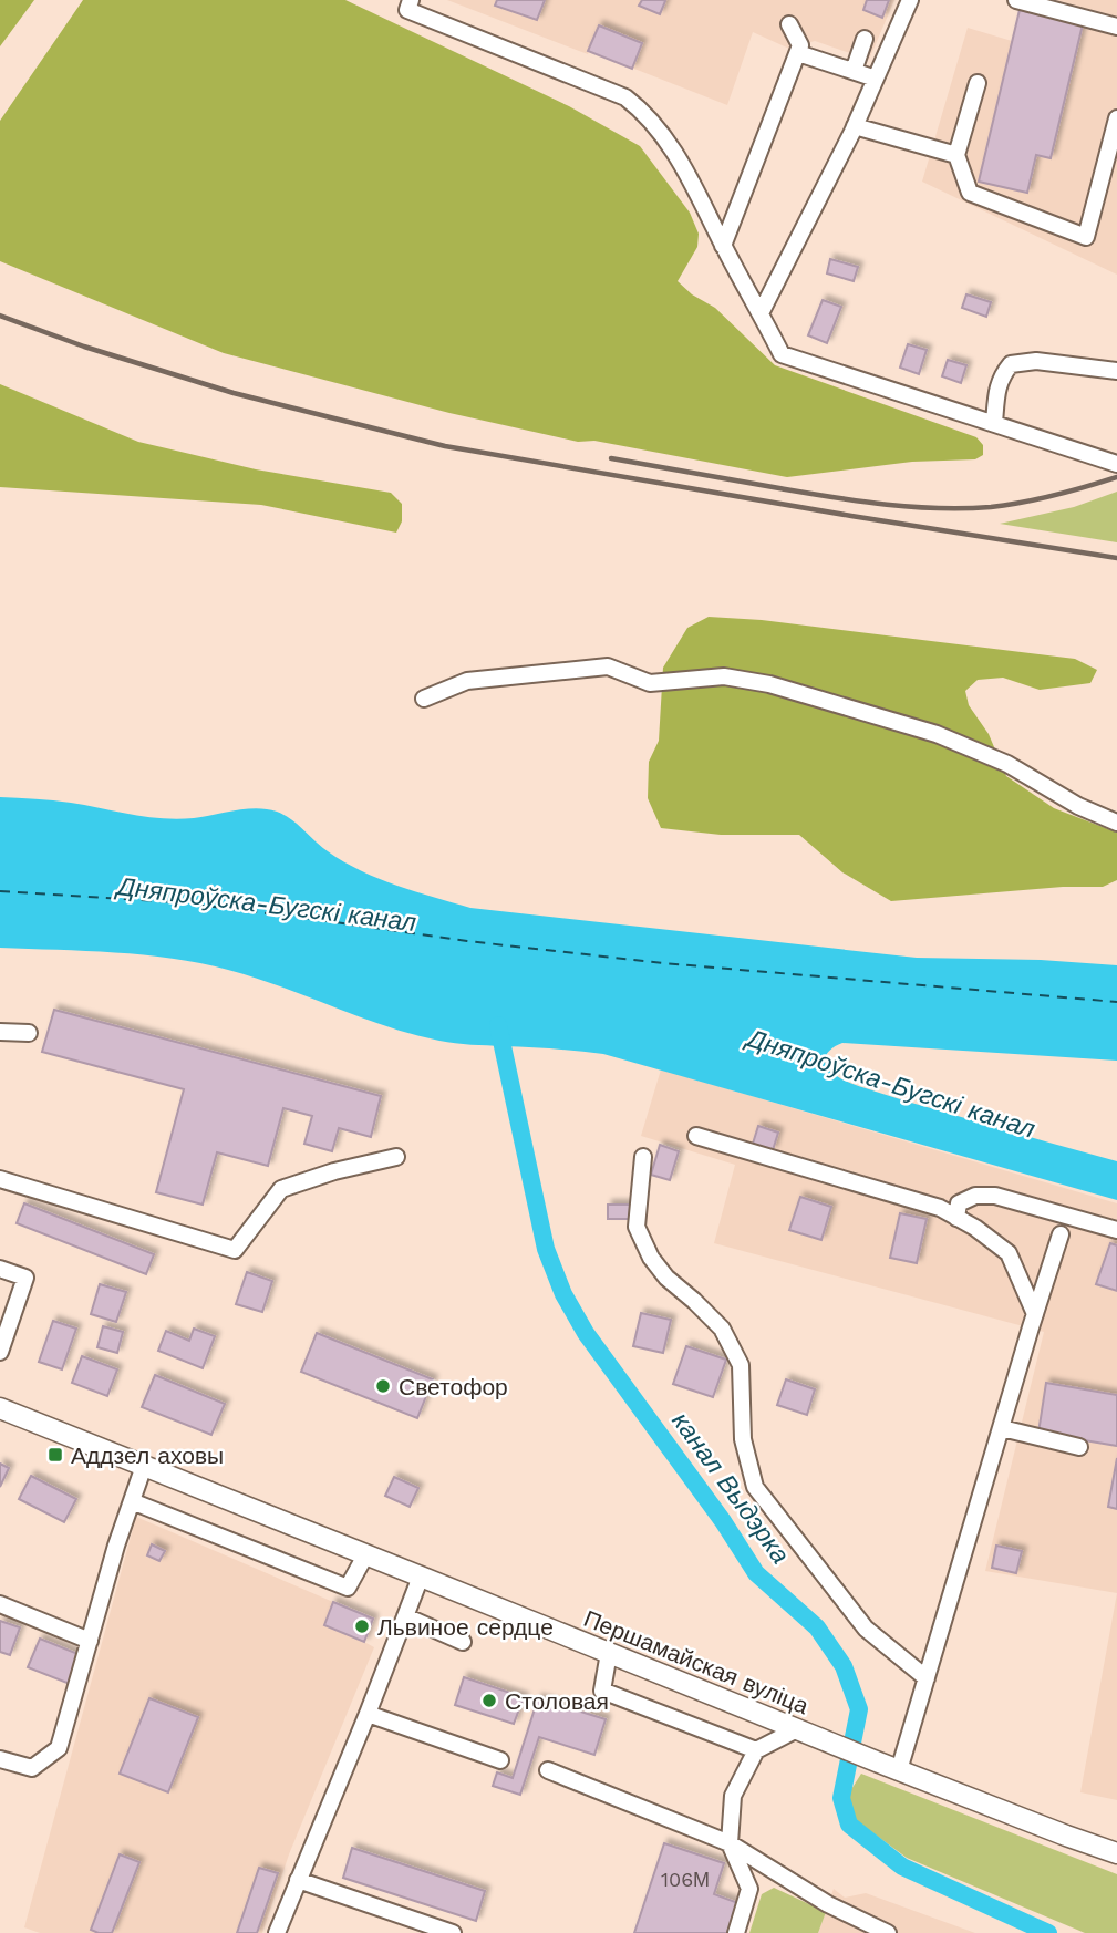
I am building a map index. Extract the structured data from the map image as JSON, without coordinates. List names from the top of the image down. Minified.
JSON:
{"streets":{"main road":["Першамайская вуліца"]},"water":["Дняпроўска-Бугскі канал","канал Выдэрка"],"places":{"other":["Светофор","Львиное сердце","Столовая"],"transit":["Аддзел аховы"]},"house_numbers":["106М"]}
